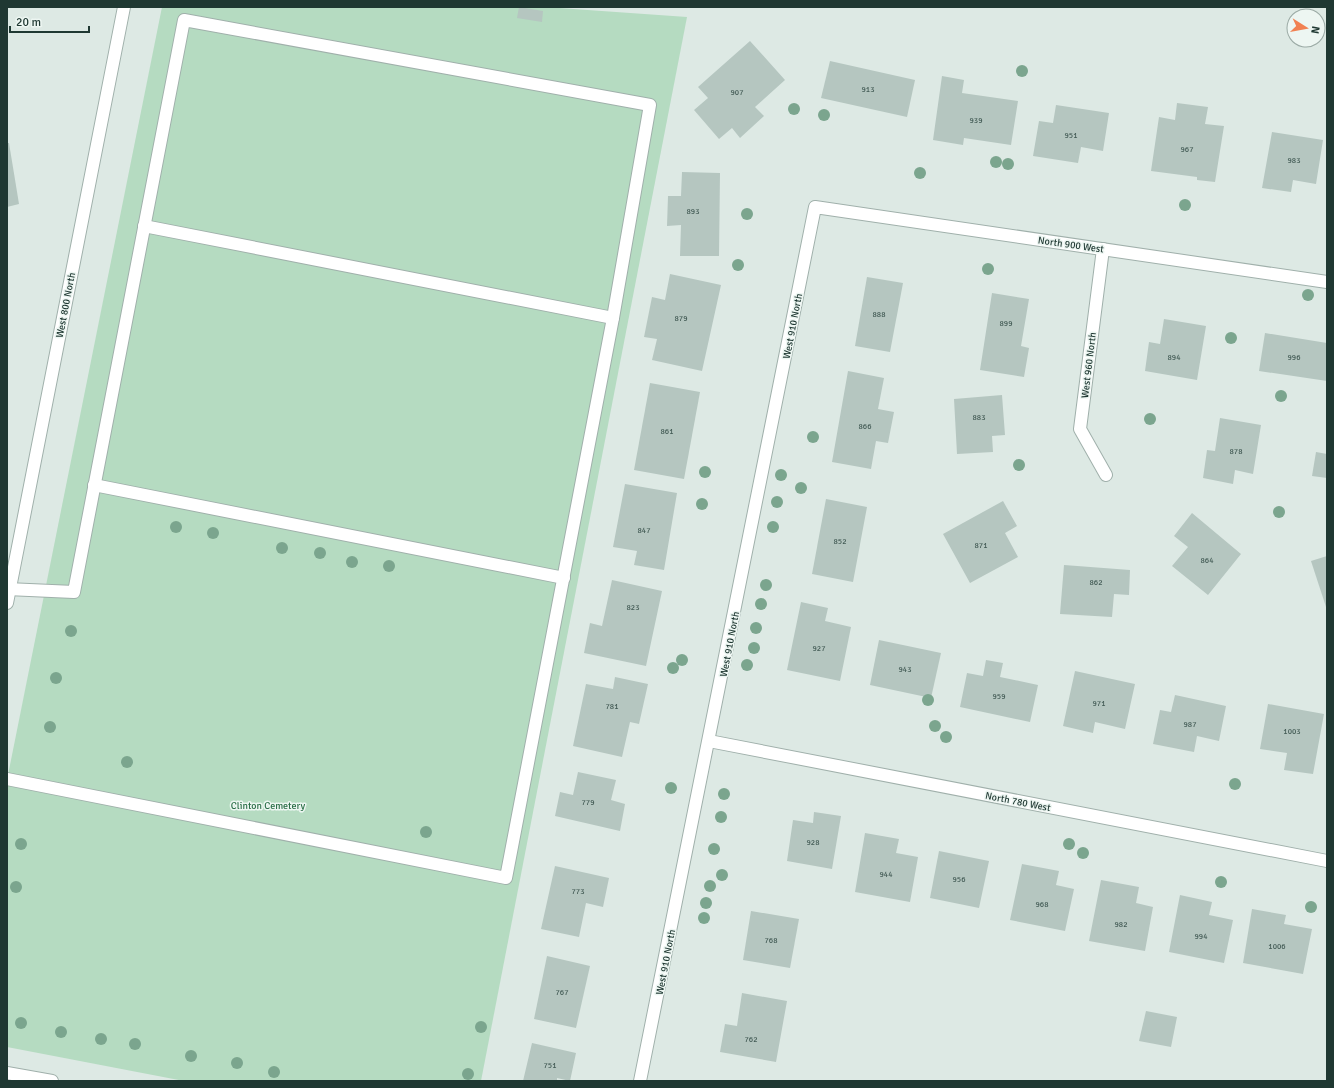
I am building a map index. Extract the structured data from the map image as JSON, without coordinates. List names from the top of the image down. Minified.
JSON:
{"streets":{"street":["North 900 West","West 800 North","West 910 North","West 960 North","North 780 West"]},"crossings":[["North 900 West","West 910 North"],["North 900 West","West 960 North"],["West 910 North","North 780 West"]],"parks":["Clinton Cemetery"],"house_numbers":["913","907","939","951","967","983","893","888","879","899","894","996","883","866","861","878","847","852","871","864","862","823","927","943","959","971","781","987","1003","779","928","944","956","773","968","982","994","768","1006","767","762","751"],"scale_bar":"20 m","north":"right"}
